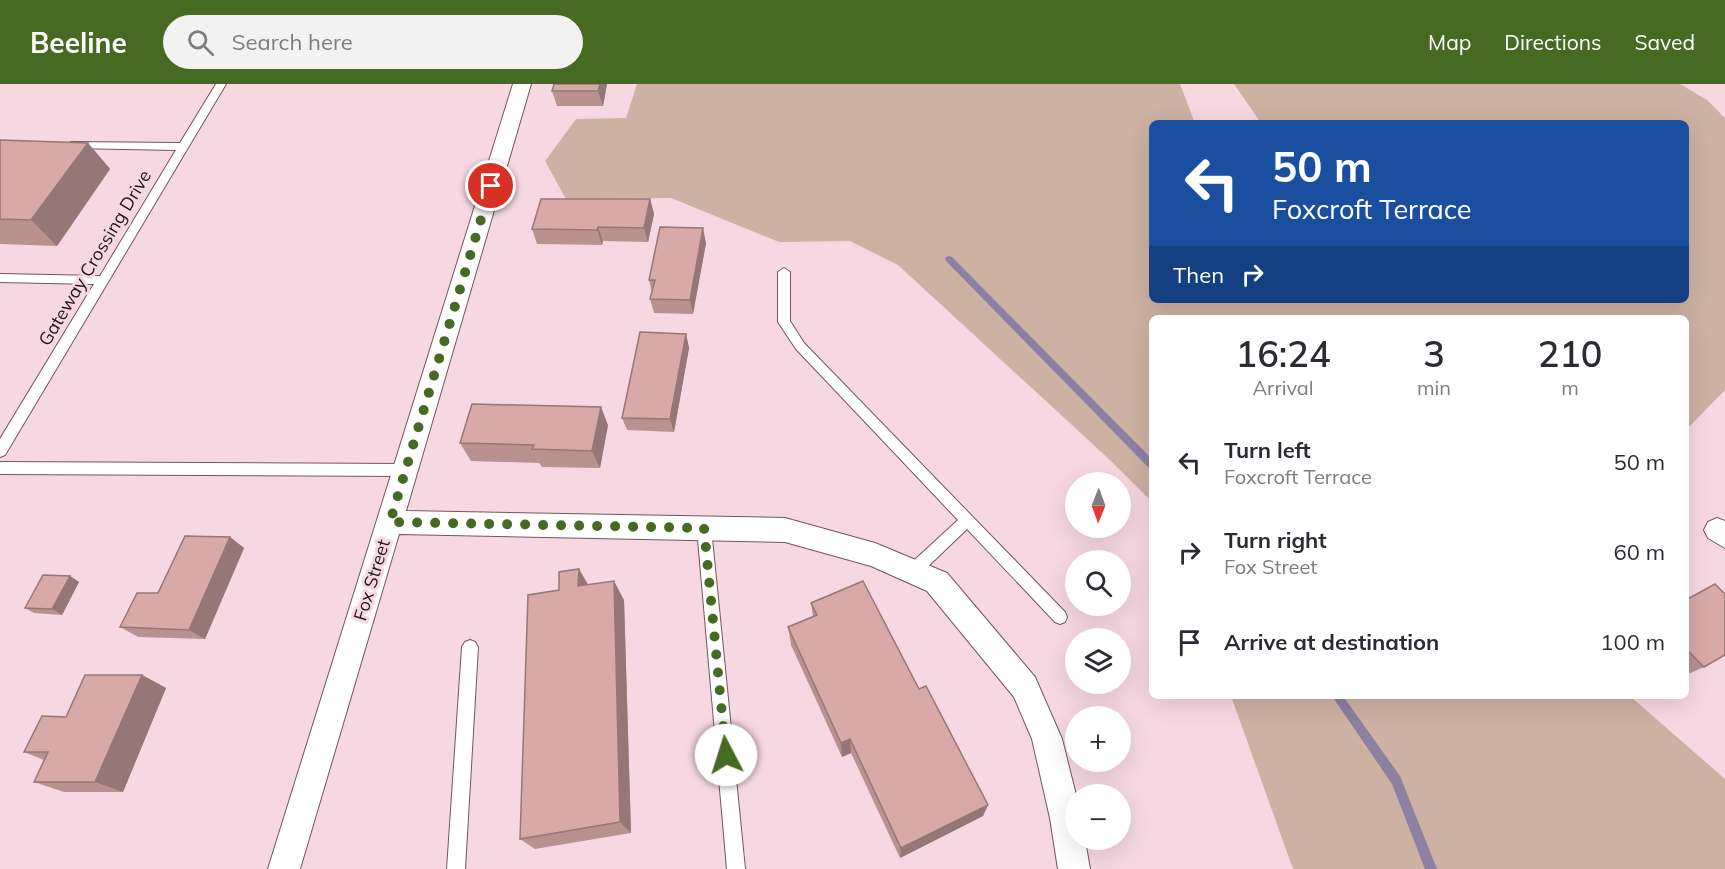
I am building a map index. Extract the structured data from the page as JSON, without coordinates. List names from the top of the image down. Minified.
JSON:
{"streets":{"street":["Fox Street"],"lane":["Gateway Crossing Drive"]},"north":"bottom","page":{"header":"Beeline","search":"Search here","nav":["Map","Directions","Saved"],"turn":["50 m","Foxcroft Terrace"],"then":"Then","eta":["16:24","Arrival","3","min","210","m"],"list":[{"name":"Turn left","note":"Foxcroft Terrace","value":"50 m"},{"name":"Turn right","note":"Fox Street","value":"60 m"},{"name":"Arrive at destination","value":"100 m"}],"map_buttons":["+","−"]}}
